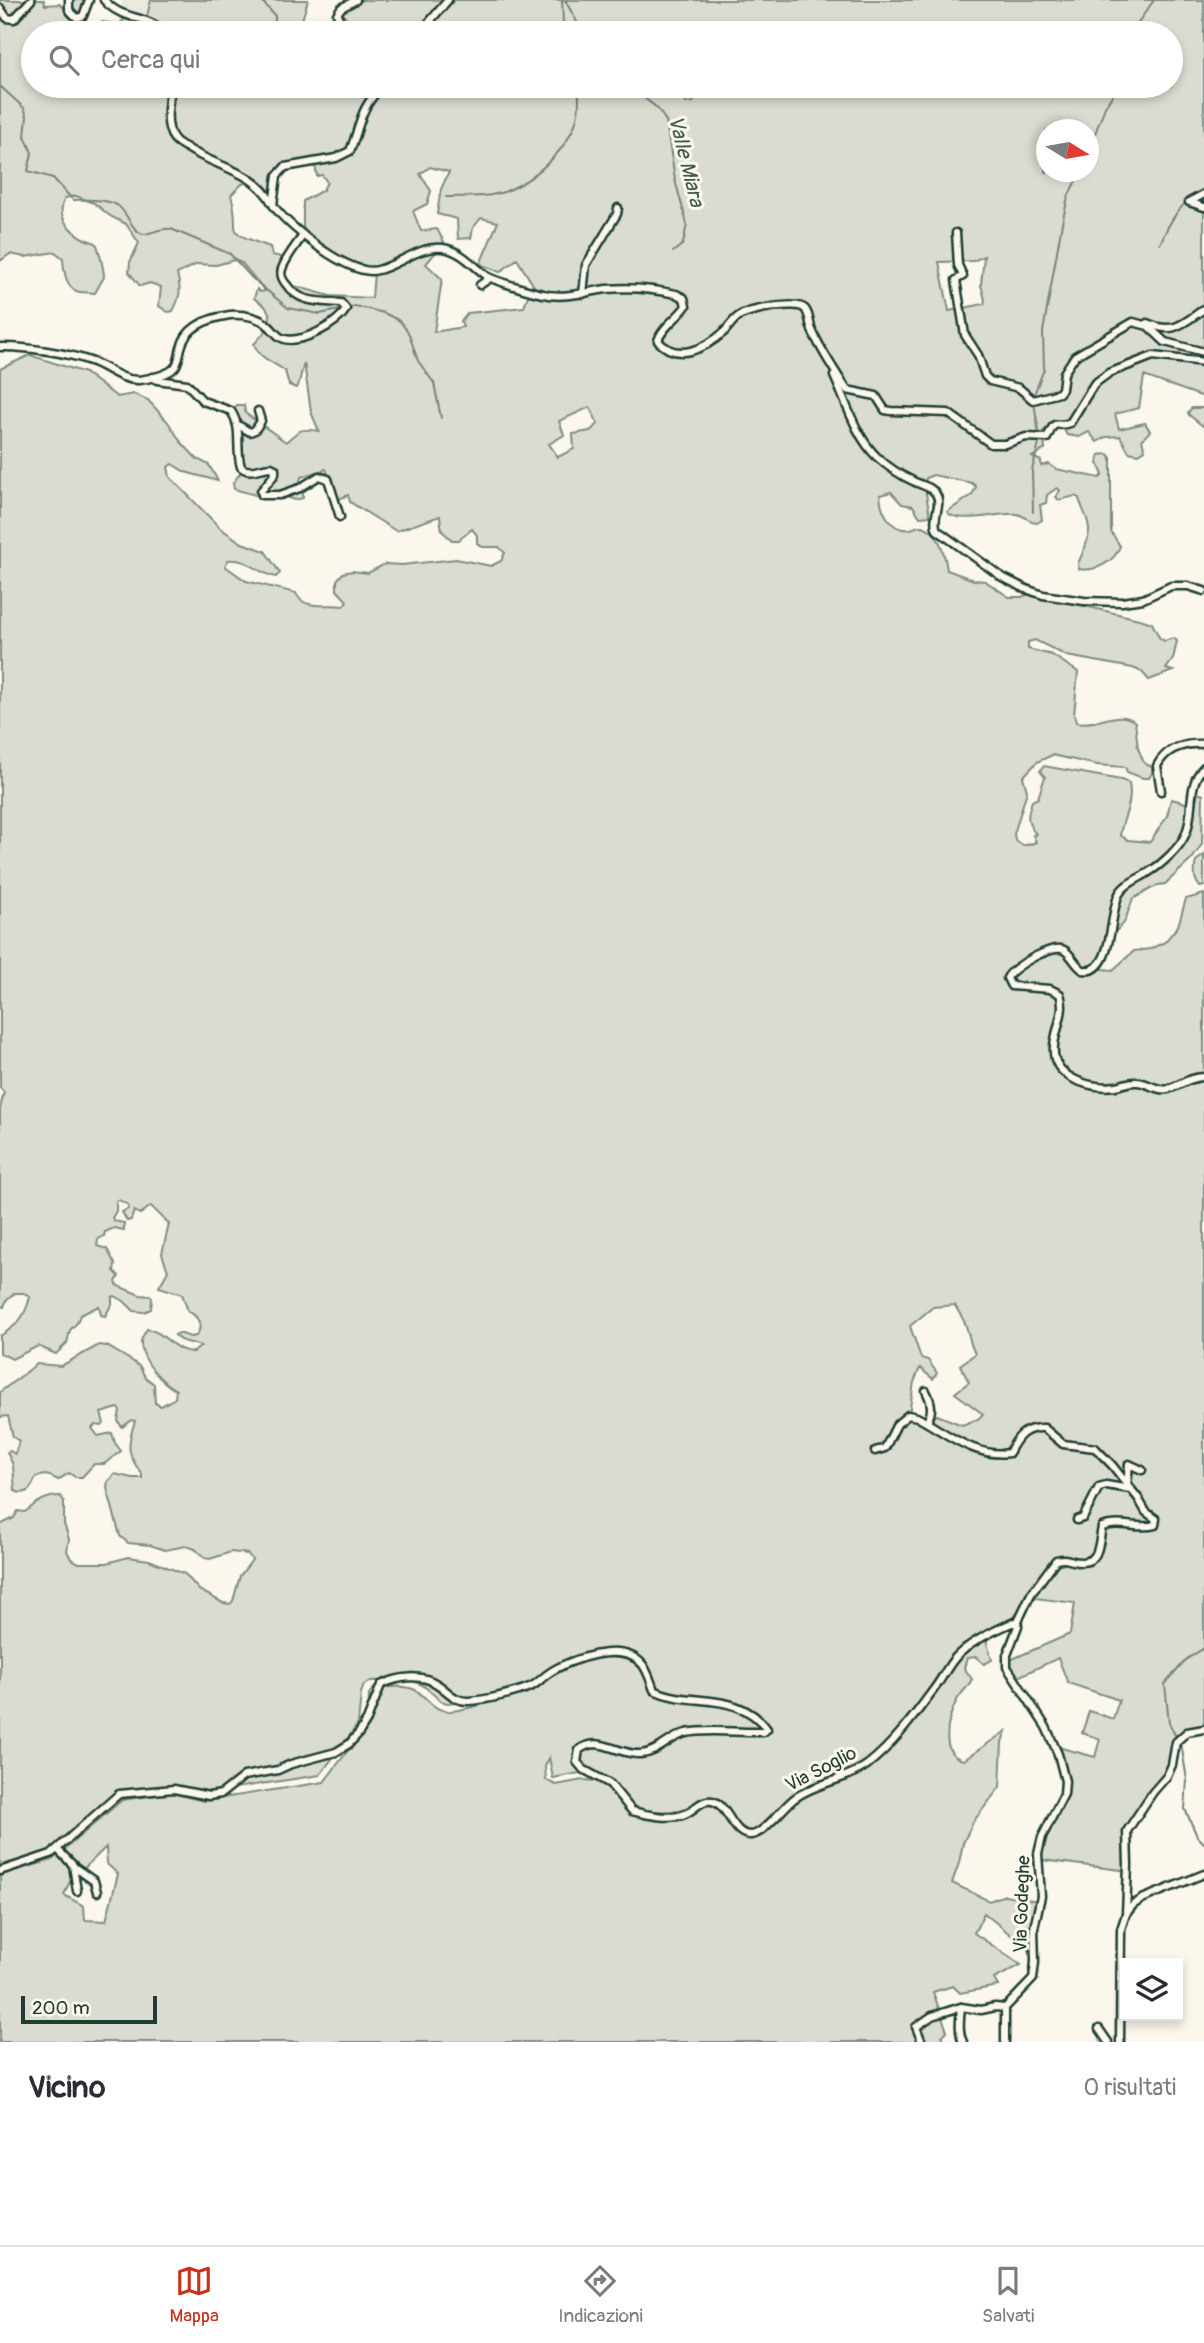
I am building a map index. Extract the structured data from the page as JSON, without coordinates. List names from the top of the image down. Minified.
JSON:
{"streets":{"street":["Via Soglio","Via Godeghe"]},"crossings":[["Via Soglio","Via Godeghe"]],"water":["Valle Miara"],"scale_bar":"200 m","north":"right","page":{"search":"Cerca qui","scale":"200 m","heading":["Vicino","0 risultati"],"nav":["Mappa","Indicazioni","Salvati"]}}
